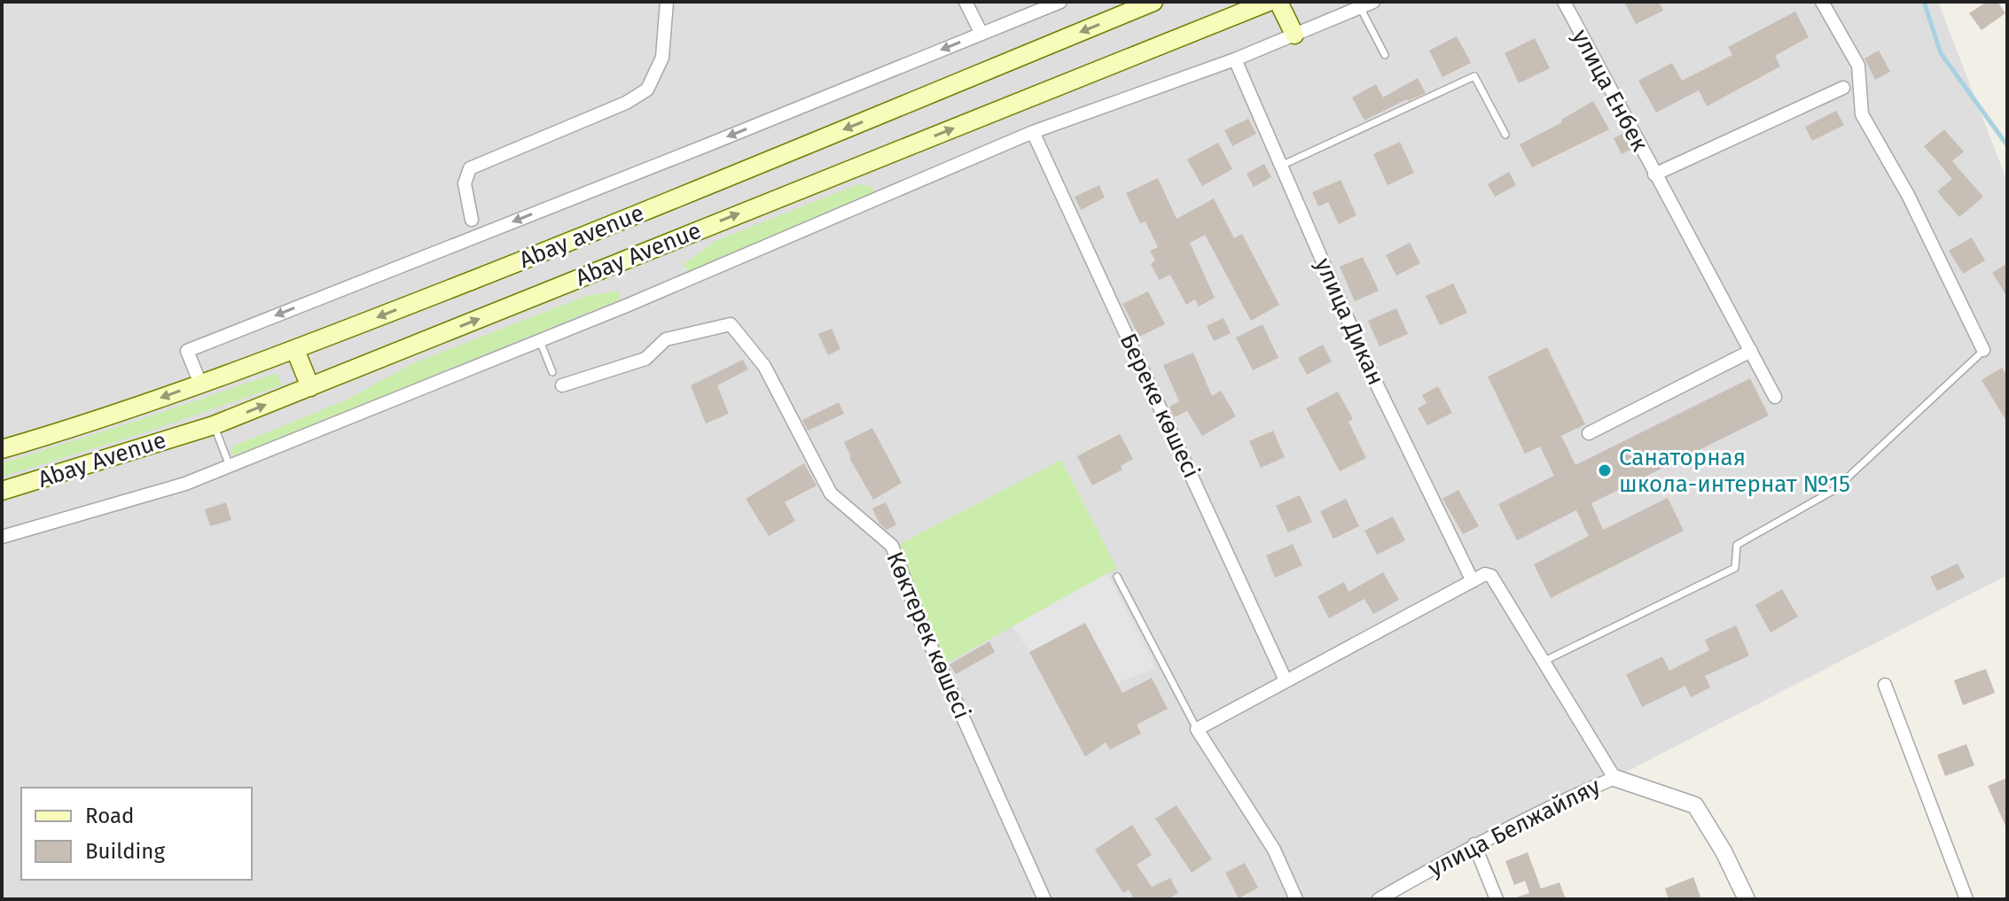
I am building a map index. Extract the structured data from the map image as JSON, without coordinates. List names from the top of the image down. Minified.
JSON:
{"streets":{"main road":["Abay avenue","Abay Avenue"],"street":["улица Енбек","улица Дикан","Береке көшесі","Көктерек көшесі","улица Белжайляу"]},"one_way":["Abay avenue","Abay Avenue"],"places":["Санаторная школа-интернат №15"],"legend":["Road","Building"]}
